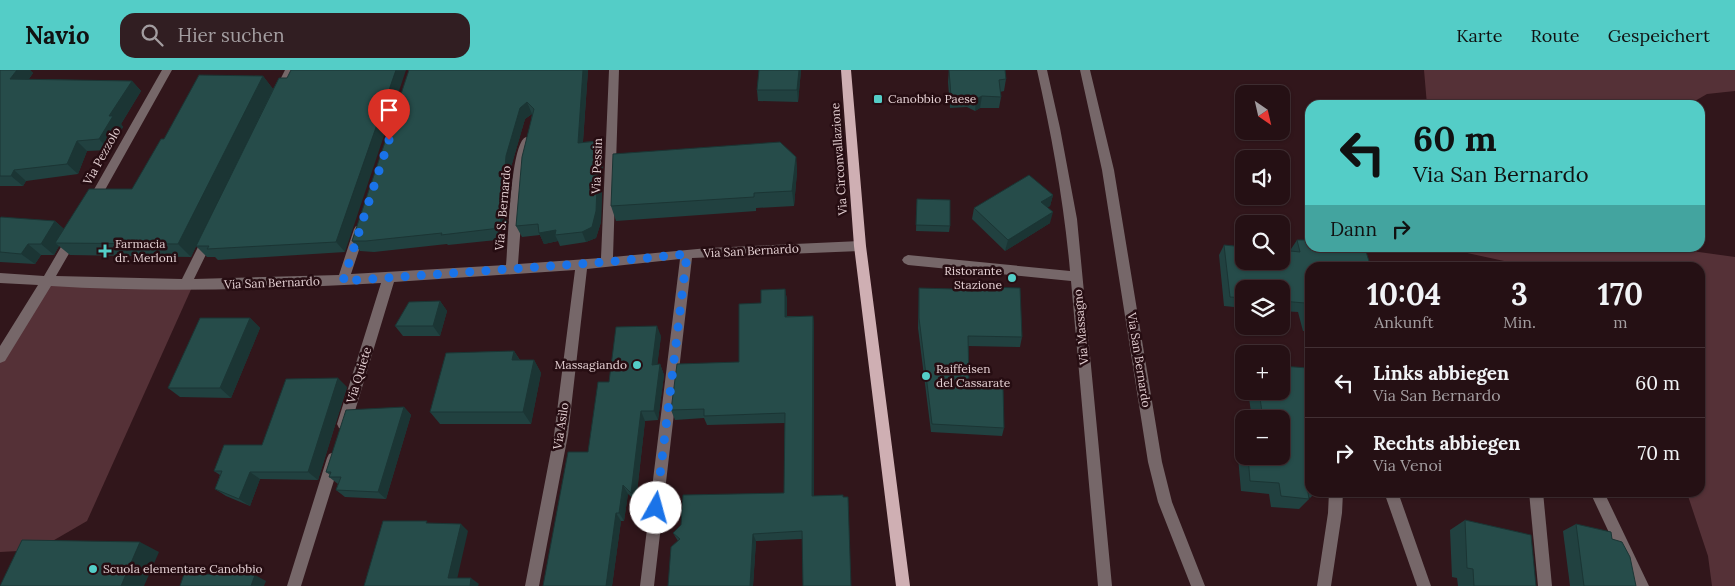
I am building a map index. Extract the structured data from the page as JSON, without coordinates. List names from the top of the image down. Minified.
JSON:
{"streets":{"main road":["Via Circonvallazione"],"street":["Via Pezzolo","Via Pessin","Via S. Bernardo","Via San Bernardo","Via Massagno","Via Quiete","Via Asilo"]},"crossings":[["Via Circonvallazione","Via San Bernardo"],["Via Pessin","Via San Bernardo"],["Via S. Bernardo","Via San Bernardo"],["Via San Bernardo","Via Quiete"],["Via San Bernardo","Via Asilo"]],"places":{"transit":["Canobbio Paese"],"health":["Farmacia dr. Merloni"],"other":["Ristorante Stazione","Massagiando","Raiffeisen del Cassarate","Scuola elementare Canobbio"]},"north":"bottom right","page":{"header":"Navio","search":"Hier suchen","nav":["Karte","Route","Gespeichert"],"map_buttons":["+","−"],"turn":["60 m","Via San Bernardo"],"then":"Dann","eta":["10:04","Ankunft","3","Min.","170","m"],"list":[{"name":"Links abbiegen","note":"Via San Bernardo","value":"60 m"},{"name":"Rechts abbiegen","note":"Via Venoi","value":"70 m"}]}}
